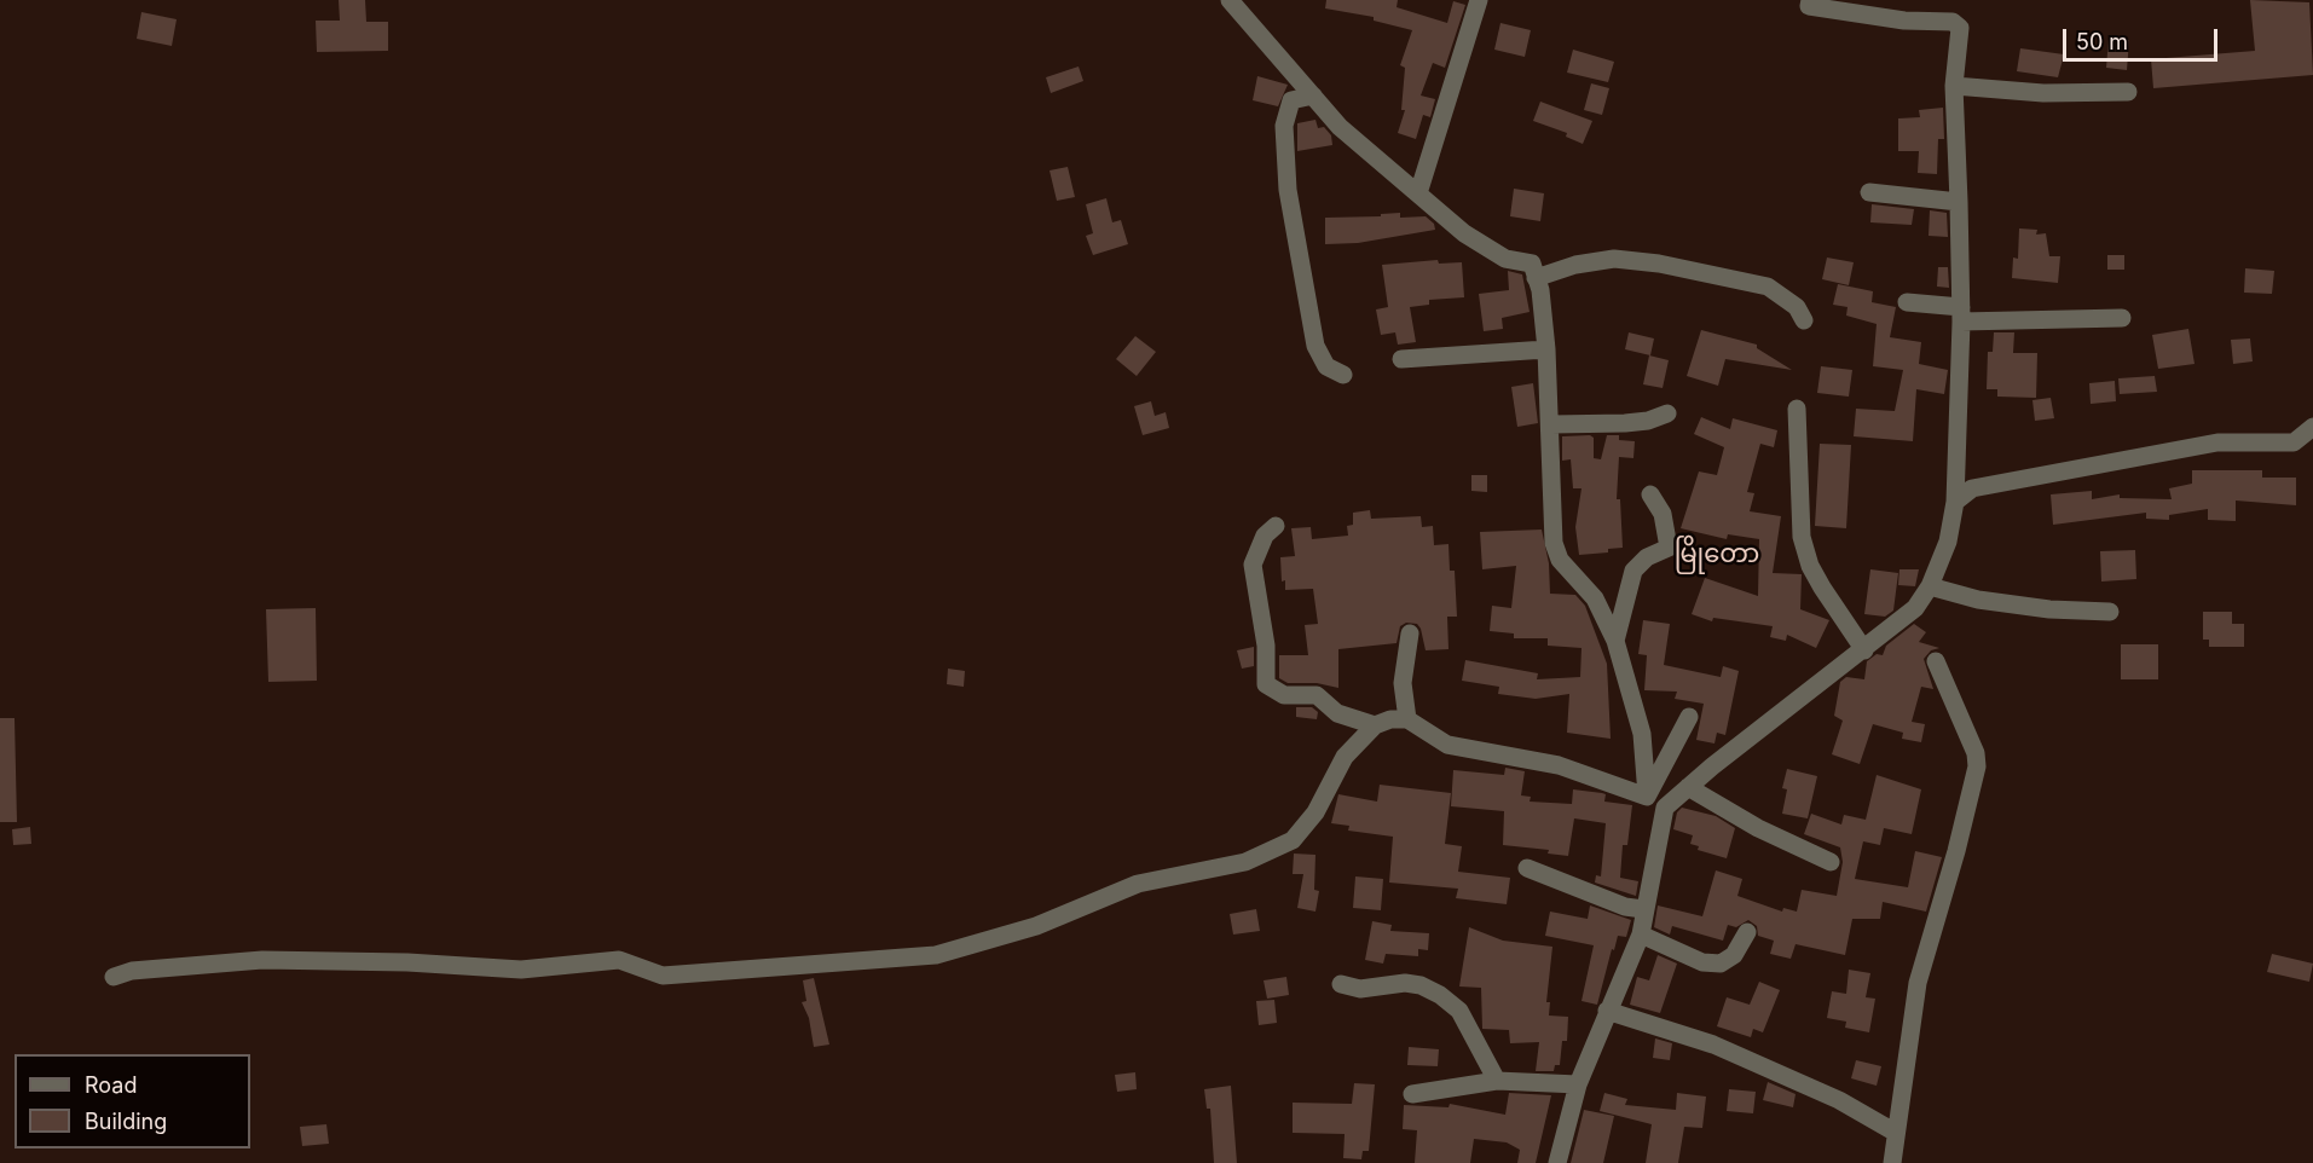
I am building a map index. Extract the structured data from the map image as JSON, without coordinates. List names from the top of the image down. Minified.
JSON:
{"districts":["မြိုတော"],"legend":["Road","Building"],"scale_bar":"50 m"}
